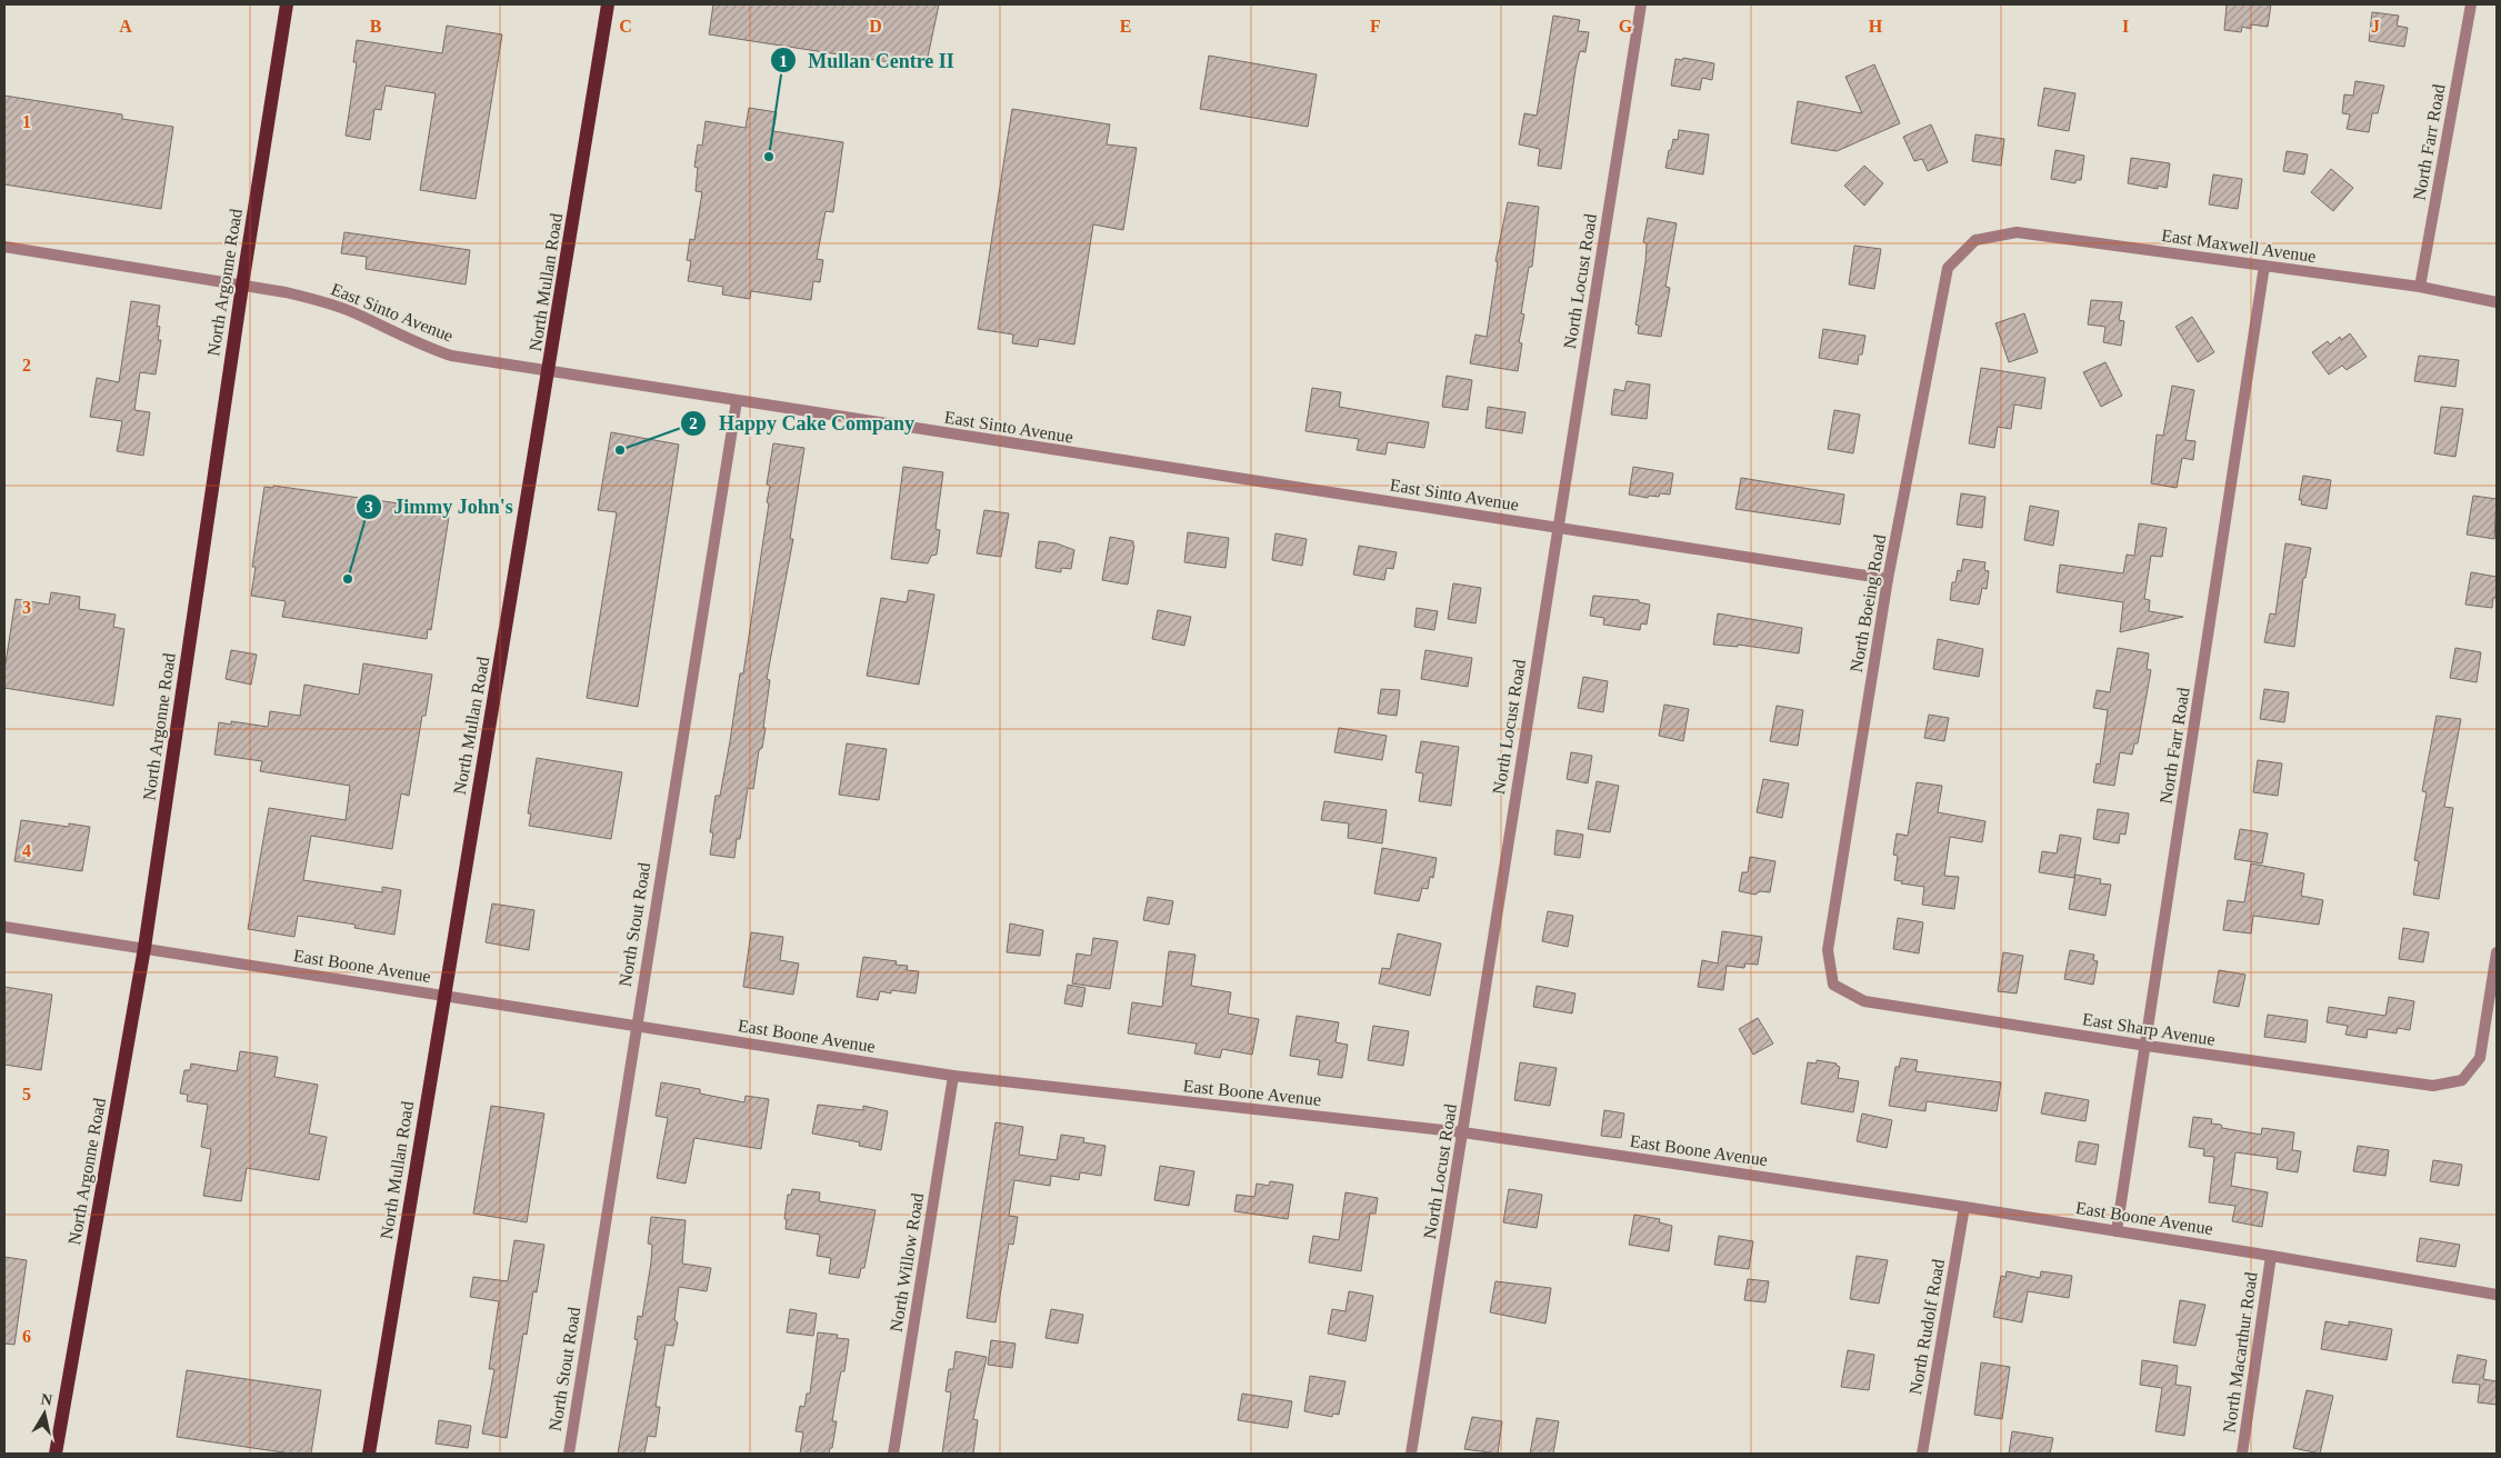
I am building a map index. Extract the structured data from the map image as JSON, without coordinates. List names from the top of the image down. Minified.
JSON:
{"streets":{"main road":["North Argonne Road","North Mullan Road"],"street":["North Farr Road","East Maxwell Avenue","North Locust Road","East Sinto Avenue","North Boeing Road","North Stout Road","East Boone Avenue","East Sharp Avenue","North Willow Road","North Rudolf Road","North Macarthur Road"]},"crossings":[["North Farr Road","East Maxwell Avenue"],["North Farr Road","East Boone Avenue"],["North Farr Road","East Sharp Avenue"],["East Maxwell Avenue","North Boeing Road"],["North Locust Road","East Sinto Avenue"],["North Locust Road","East Boone Avenue"],["North Argonne Road","East Sinto Avenue"],["North Argonne Road","East Boone Avenue"],["North Mullan Road","East Sinto Avenue"],["North Mullan Road","East Boone Avenue"],["East Sinto Avenue","North Boeing Road"],["East Sinto Avenue","North Stout Road"],["North Boeing Road","East Sharp Avenue"],["North Stout Road","East Boone Avenue"],["East Boone Avenue","North Willow Road"],["East Boone Avenue","North Rudolf Road"],["East Boone Avenue","North Macarthur Road"]],"places":["Mullan Centre II","Happy Cake Company","Jimmy John's"],"north":"top","grid":{"columns":["A","B","C","D","E","F","G","H","I","J"],"rows":["1","2","3","4","5","6"]}}
